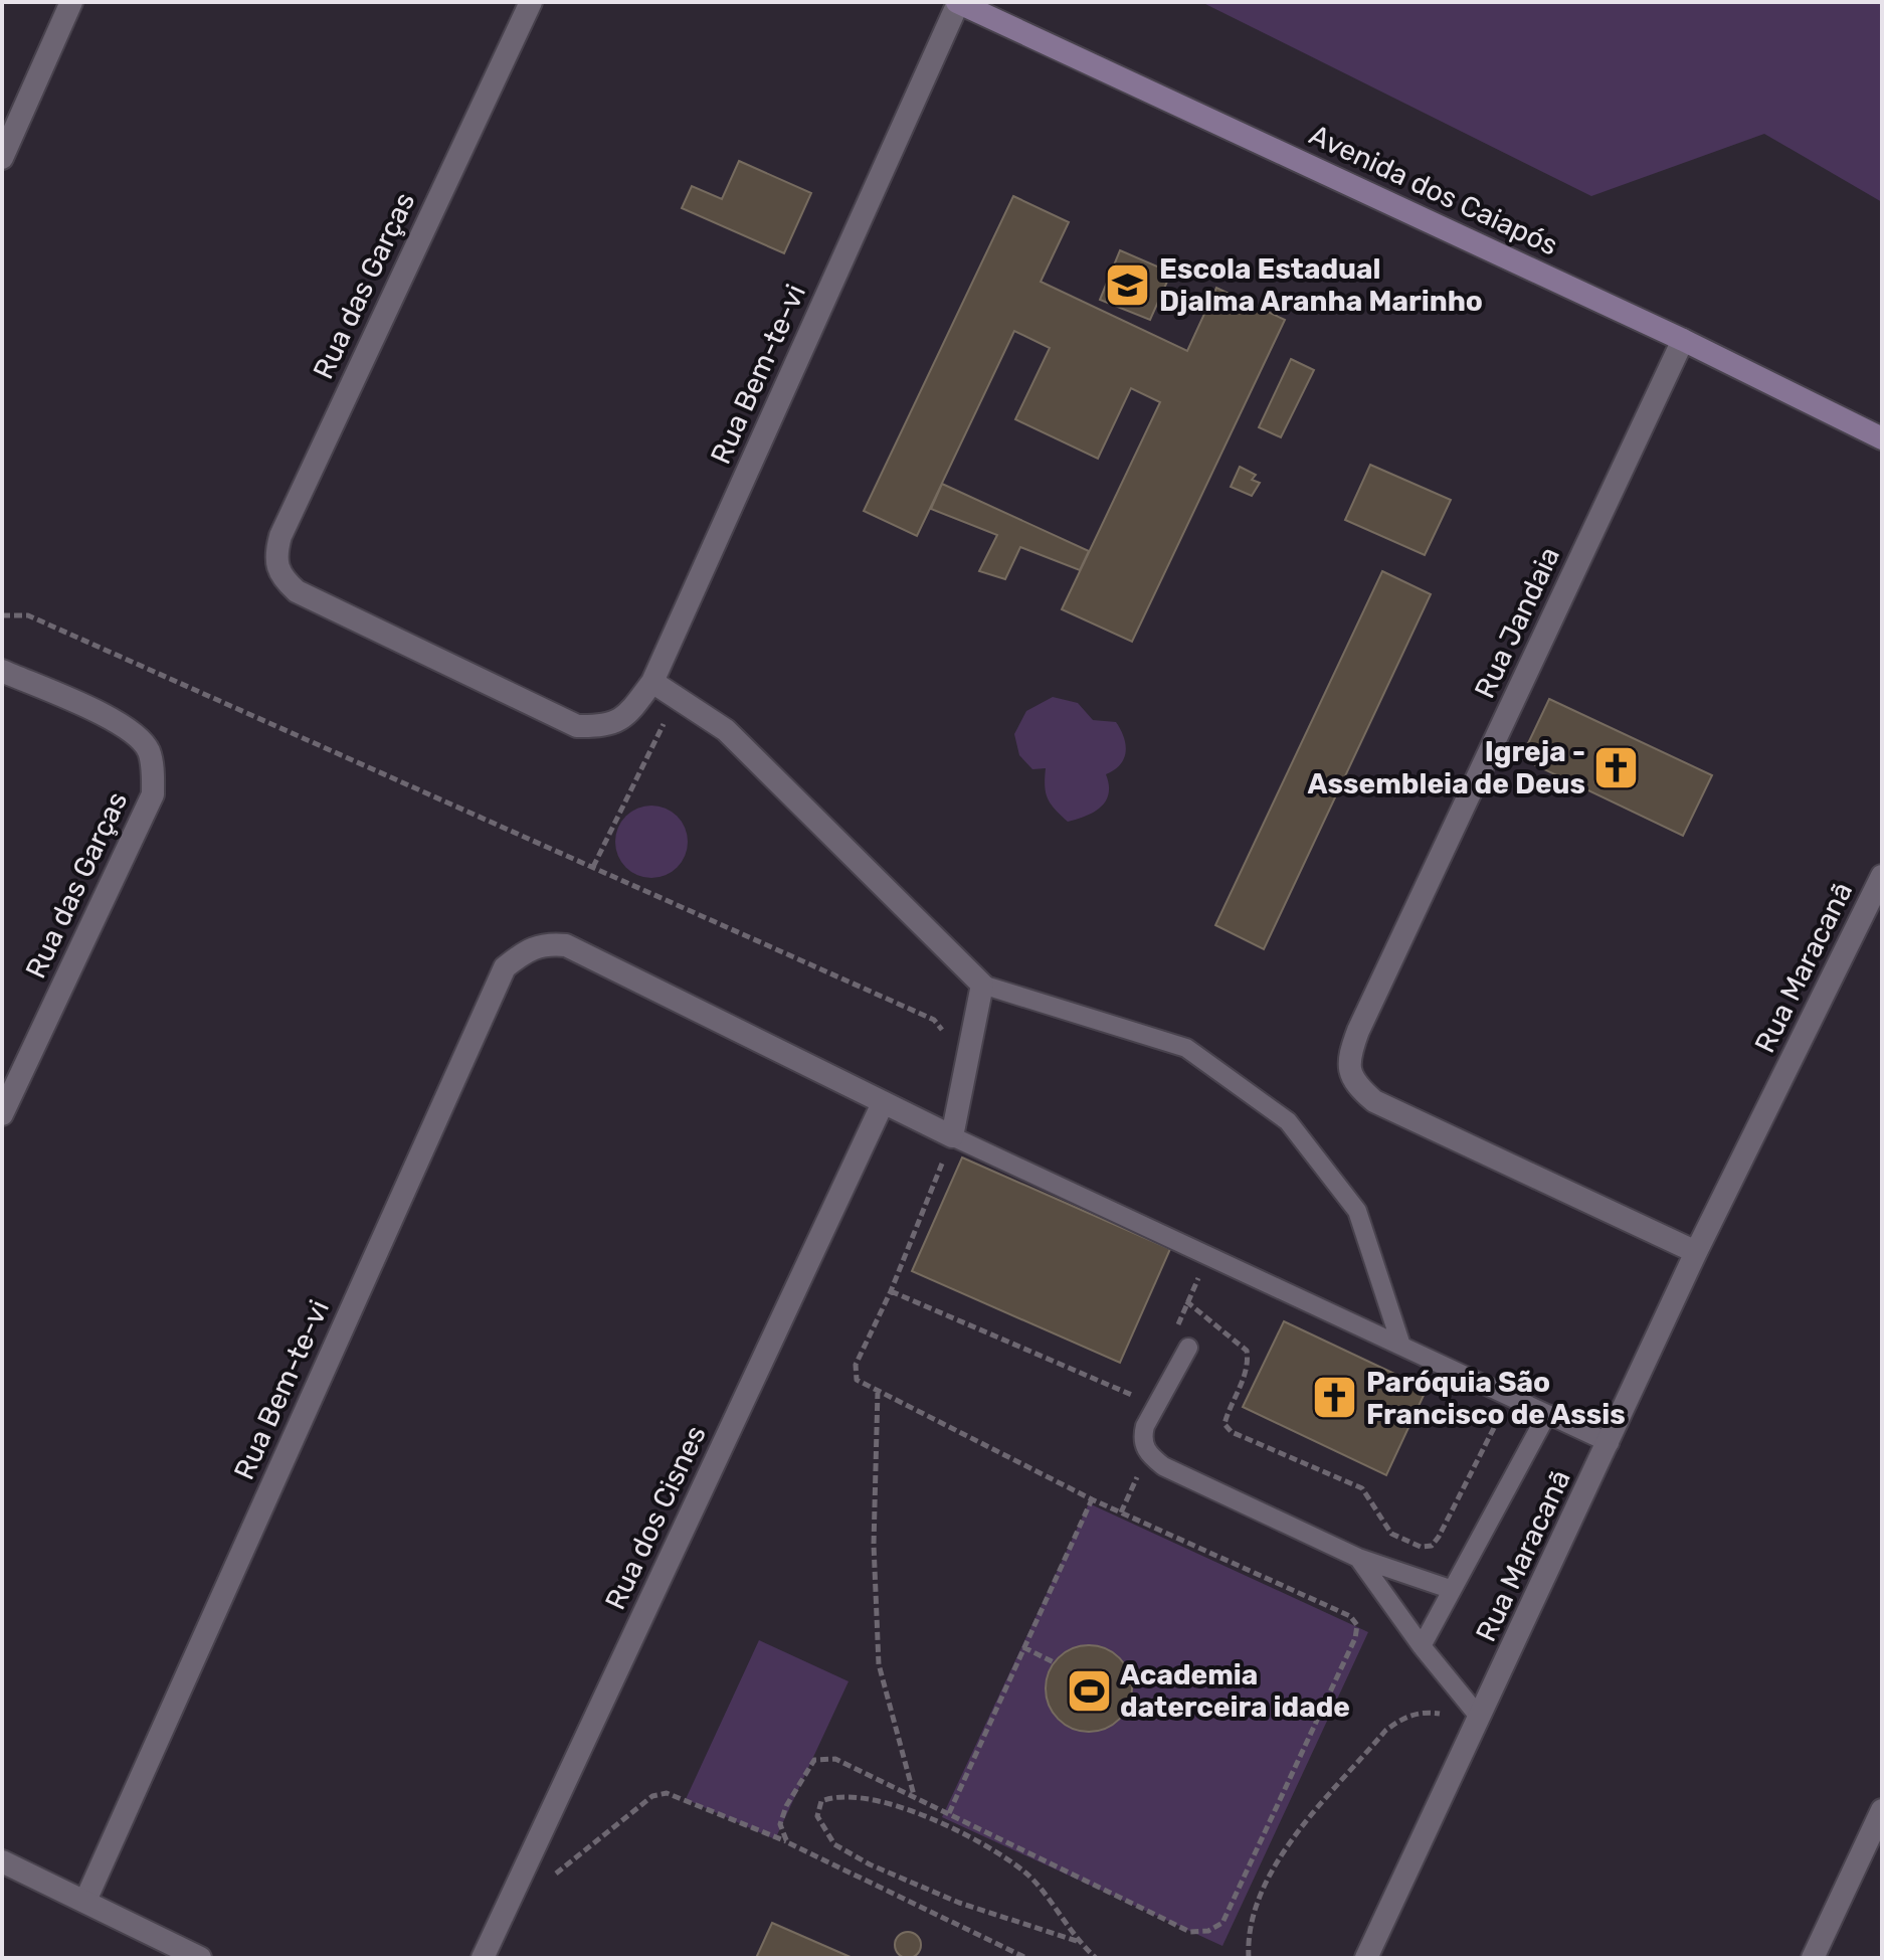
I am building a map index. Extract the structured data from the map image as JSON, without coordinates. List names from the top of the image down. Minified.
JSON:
{"streets":{"main road":["Avenida dos Caiapós"],"street":["Rua das Garças","Rua Bem-te-vi","Rua Jandaia","Rua Maracanã","Rua dos Cisnes"]},"crossings":[["Avenida dos Caiapós","Rua Bem-te-vi"],["Avenida dos Caiapós","Rua Jandaia"],["Rua das Garças","Rua Bem-te-vi"],["Rua Bem-te-vi","Rua dos Cisnes"],["Rua Jandaia","Rua Maracanã"]],"places":{"school or university":["Escola Estadual Djalma Aranha Marinho"],"church":["Igreja - Assembleia de Deus","Paróquia São Francisco de Assis"],"sports":["Academia daterceira idade"]}}
